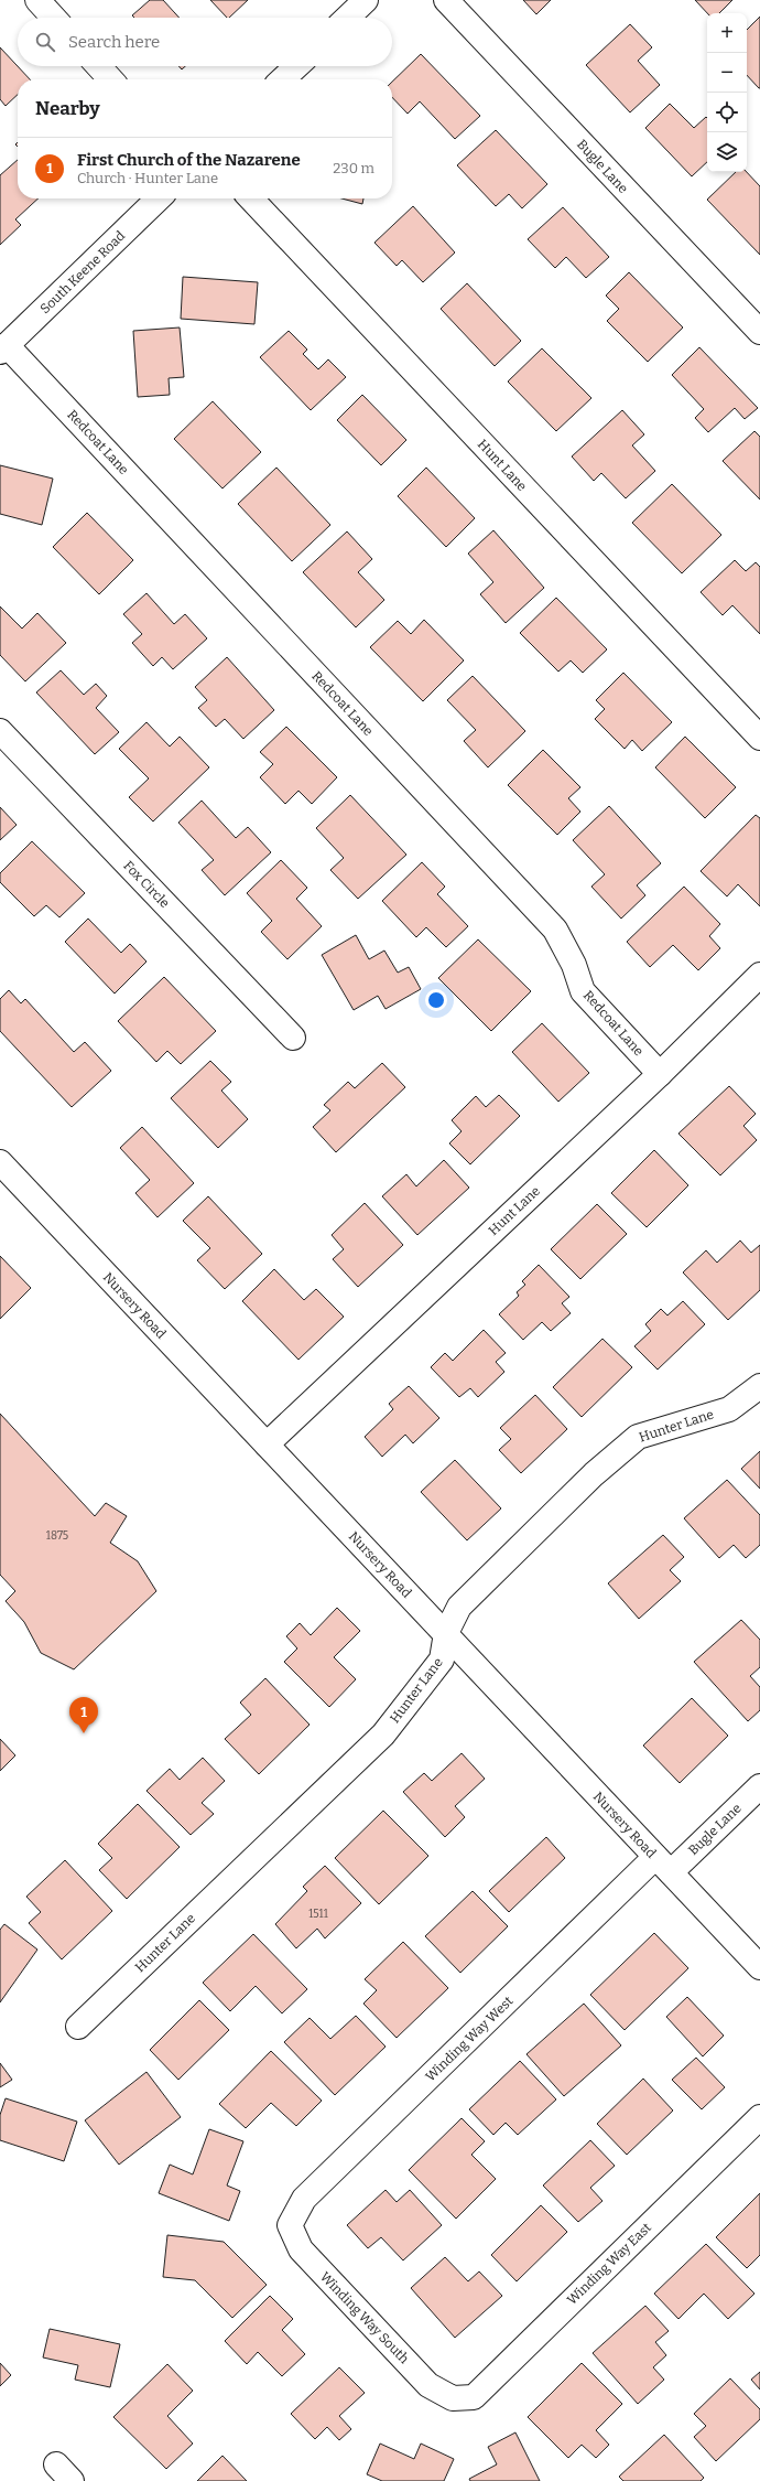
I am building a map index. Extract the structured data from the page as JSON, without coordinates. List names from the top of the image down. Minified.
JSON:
{"streets":{"street":["Bugle Lane","South Keene Road","Redcoat Lane","Hunt Lane","Fox Circle","Nursery Road","Hunter Lane","Winding Way West","Winding Way East","Winding Way South"]},"crossings":[["Bugle Lane","Nursery Road"],["Bugle Lane","Winding Way West"],["South Keene Road","Redcoat Lane"],["Redcoat Lane","Hunt Lane"],["Hunt Lane","Nursery Road"],["Nursery Road","Hunter Lane"],["Nursery Road","Winding Way West"],["Winding Way West","Winding Way South"],["Winding Way East","Winding Way South"]],"house_numbers":["1875","1511"],"page":{"map_buttons":["+","−"],"search":"Search here","heading":"Nearby","list":[{"mark":"1","name":"First Church of the Nazarene","note":"Church · Hunter Lane","value":"230 m"}],"pins":"1"}}
